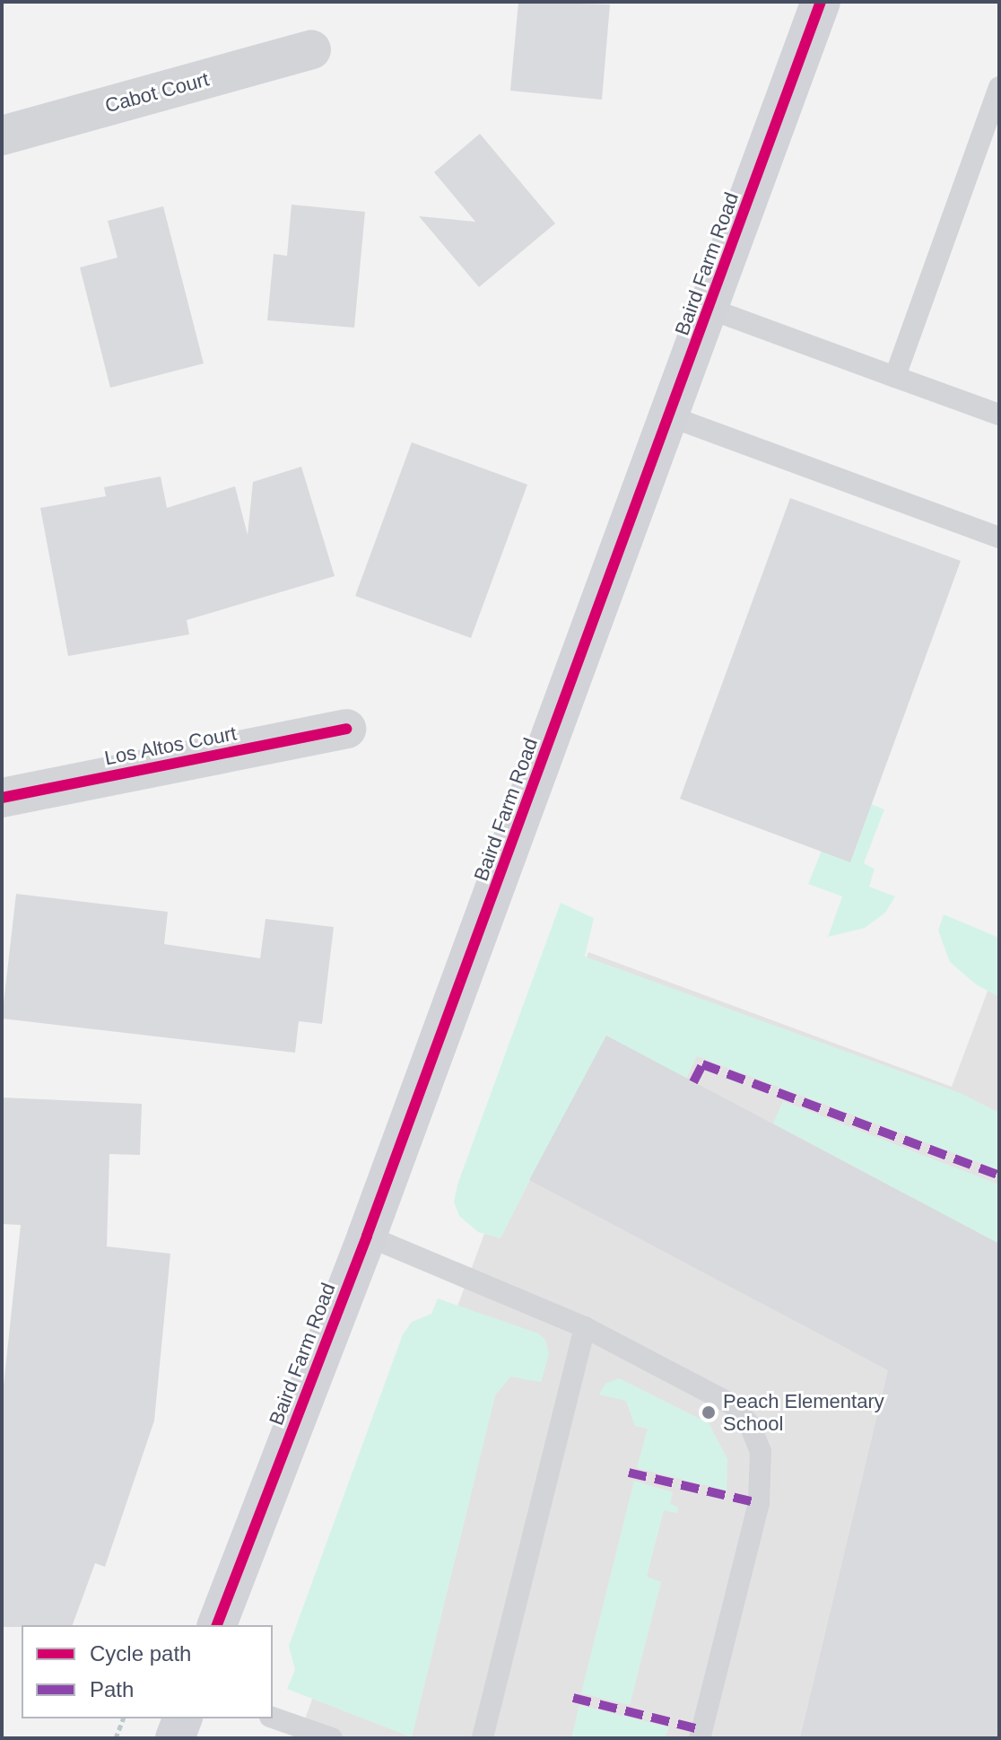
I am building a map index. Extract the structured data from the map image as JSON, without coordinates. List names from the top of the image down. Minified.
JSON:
{"streets":{"street":["Cabot Court","Baird Farm Road","Los Altos Court"]},"places":["Peach Elementary School"],"legend":["Cycle path","Path"]}
